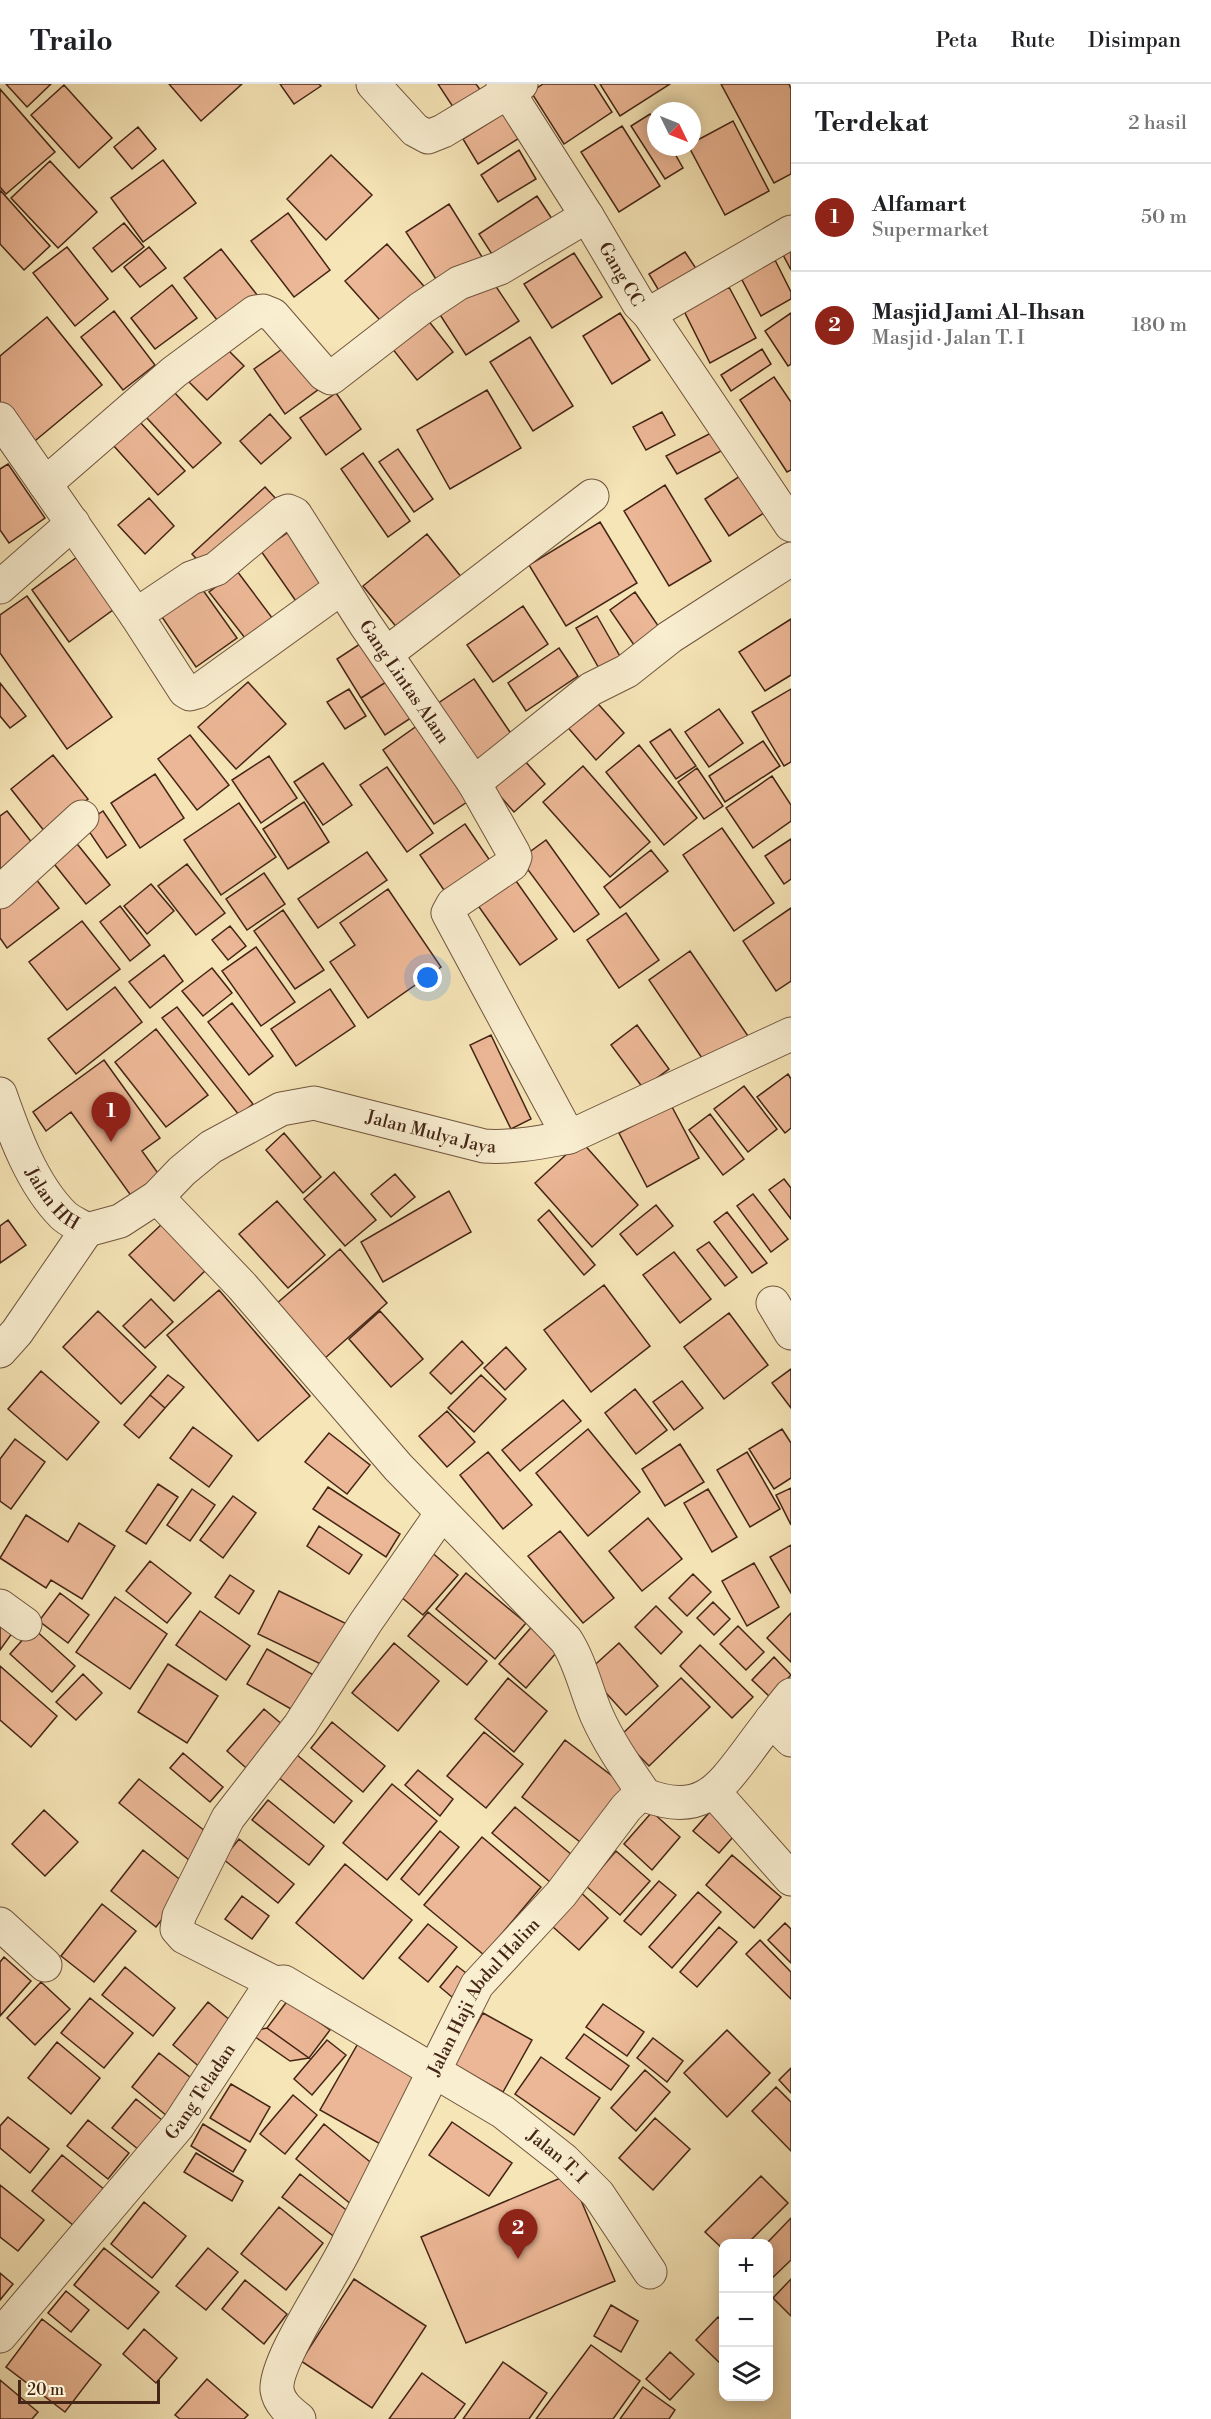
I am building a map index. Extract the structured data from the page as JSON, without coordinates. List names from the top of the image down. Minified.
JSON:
{"streets":{"street":["Gang CC","Gang Lintas Alam","Jalan Mulya Jaya","Jalan HH","Jalan Haji Abdul Halim","Gang Teladan","Jalan T. I"]},"crossings":[["Gang Lintas Alam","Jalan Mulya Jaya"],["Jalan Mulya Jaya","Jalan HH"],["Jalan Haji Abdul Halim","Jalan T. I"]],"scale_bar":"20 m","north":"bottom right","page":{"header":"Trailo","nav":["Peta","Rute","Disimpan"],"heading":["Terdekat","2 hasil"],"list":[{"mark":"1","name":"Alfamart","note":"Supermarket","value":"50 m"},{"mark":"2","name":"Masjid Jami Al-Ihsan","note":"Masjid · Jalan T. I","value":"180 m"}],"pins":["1","2"],"map_buttons":["+","−"],"scale":"20 m"}}
